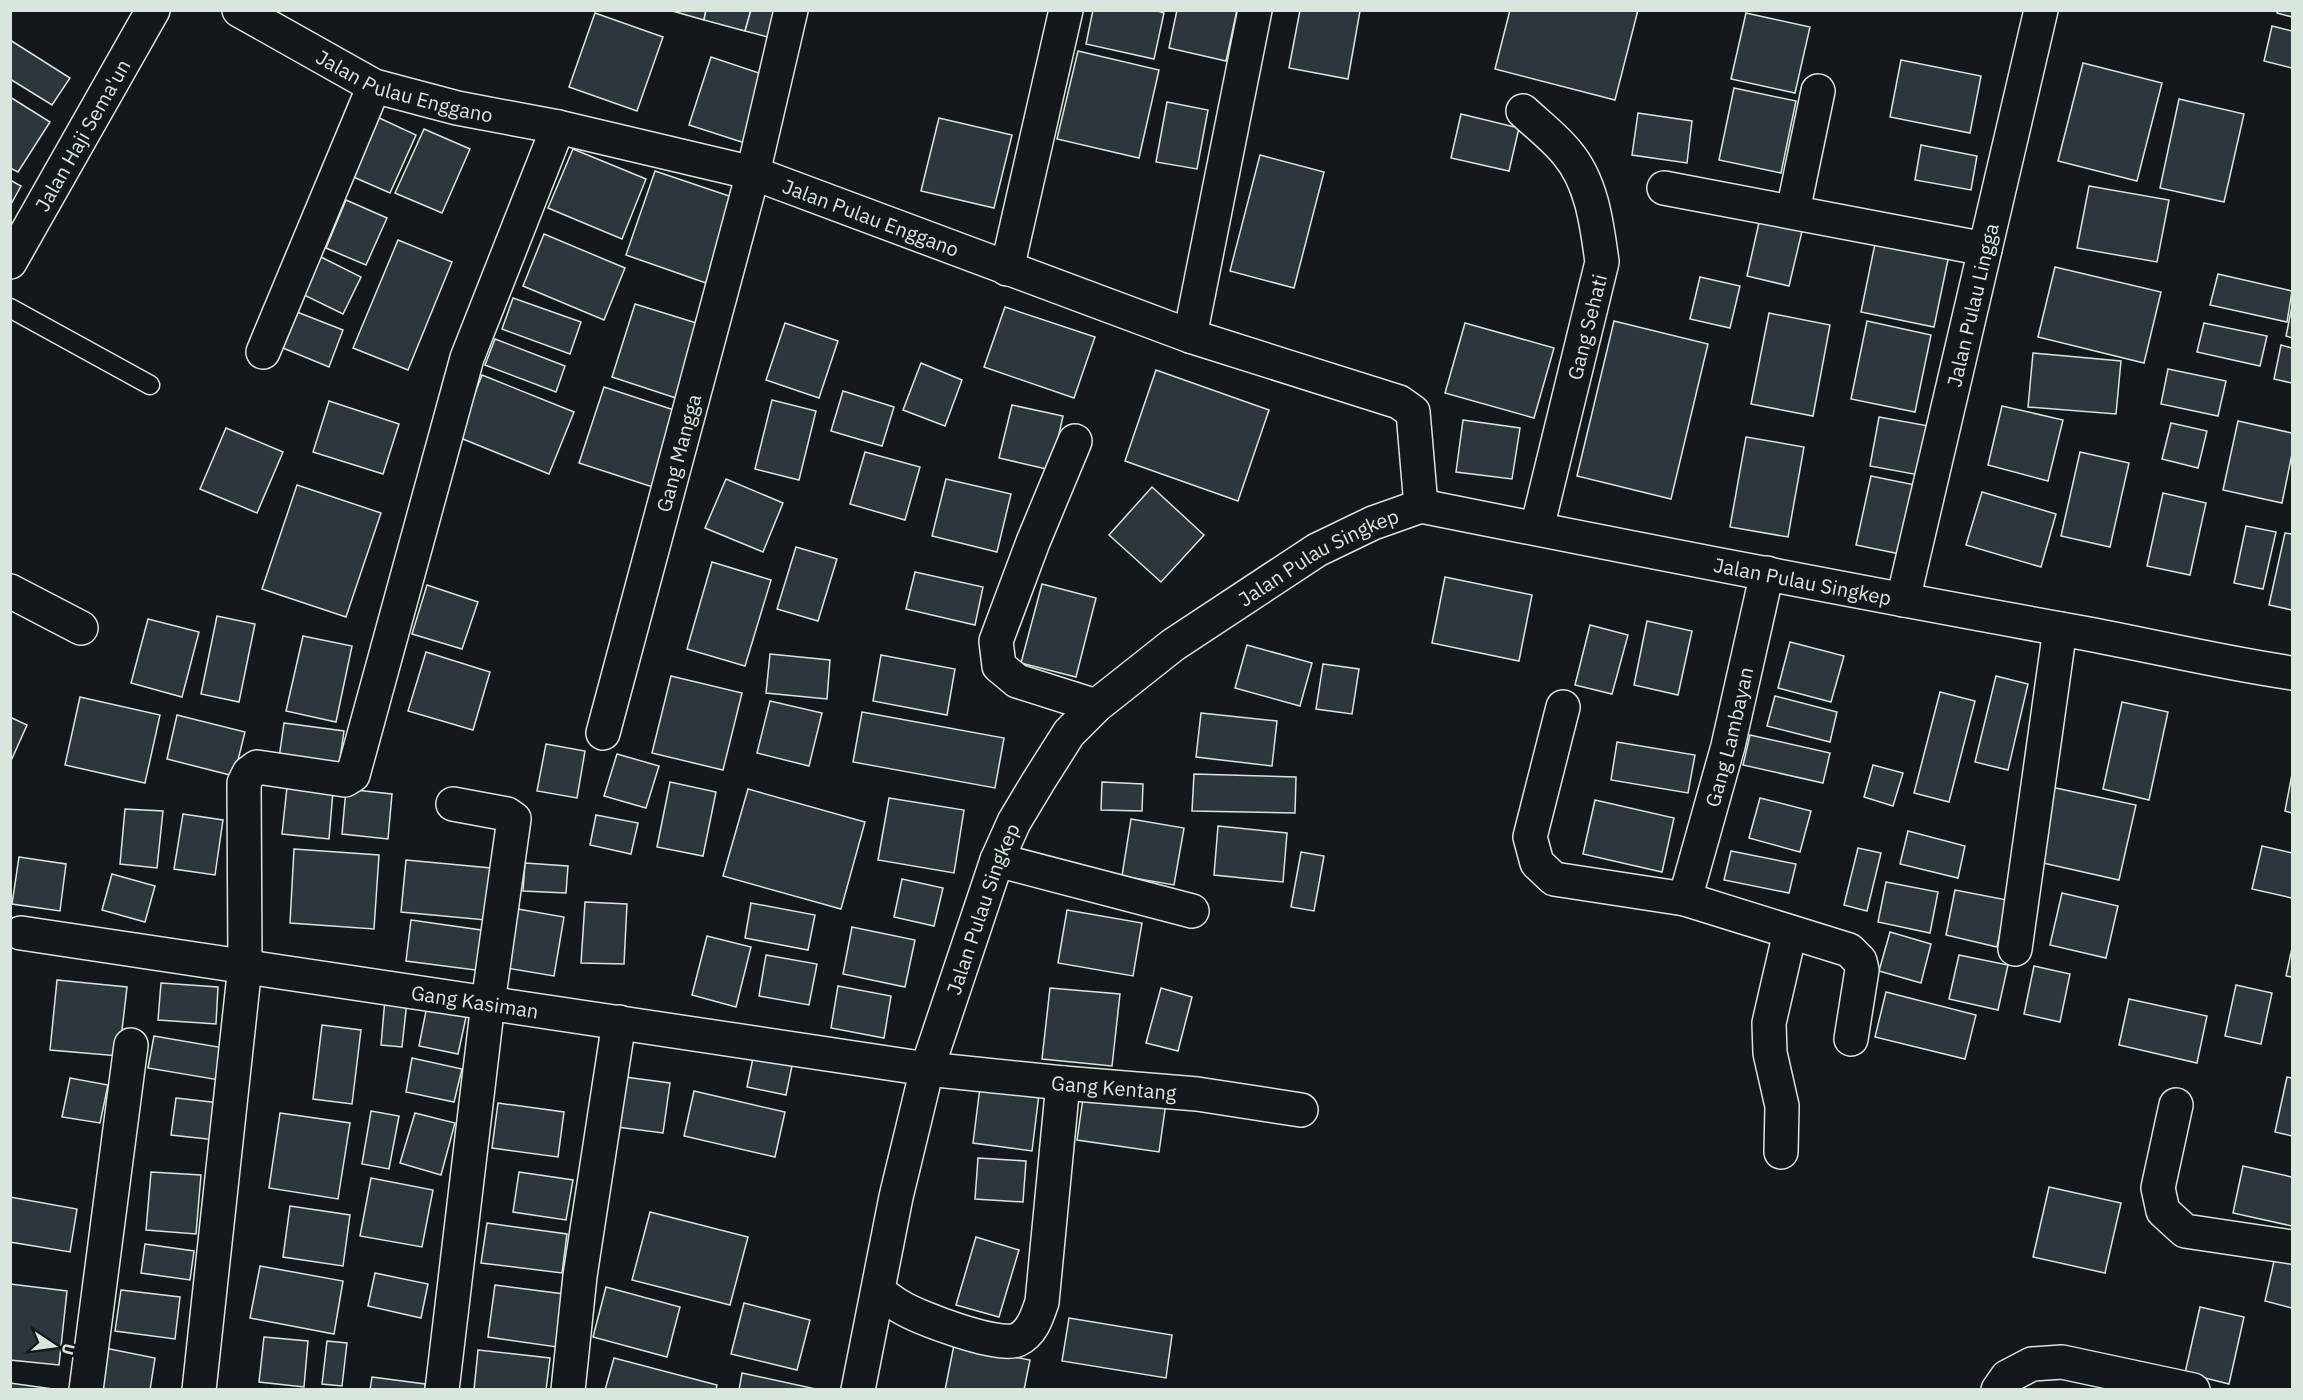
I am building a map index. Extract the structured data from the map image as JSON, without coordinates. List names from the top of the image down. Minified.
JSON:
{"streets":{"street":["Jalan Pulau Enggano","Jalan Haji Sema'un","Jalan Pulau Lingga","Gang Sehati","Gang Mangga","Jalan Pulau Singkep","Gang Lambayan","Gang Kasiman","Gang Kentang"]},"crossings":[["Jalan Pulau Enggano","Gang Mangga"],["Jalan Pulau Enggano","Jalan Pulau Singkep"],["Jalan Pulau Lingga","Jalan Pulau Singkep"],["Gang Sehati","Jalan Pulau Singkep"],["Jalan Pulau Singkep","Gang Lambayan"],["Jalan Pulau Singkep","Gang Kasiman"],["Jalan Pulau Singkep","Gang Kentang"],["Gang Kasiman","Gang Kentang"]],"north":"right"}
